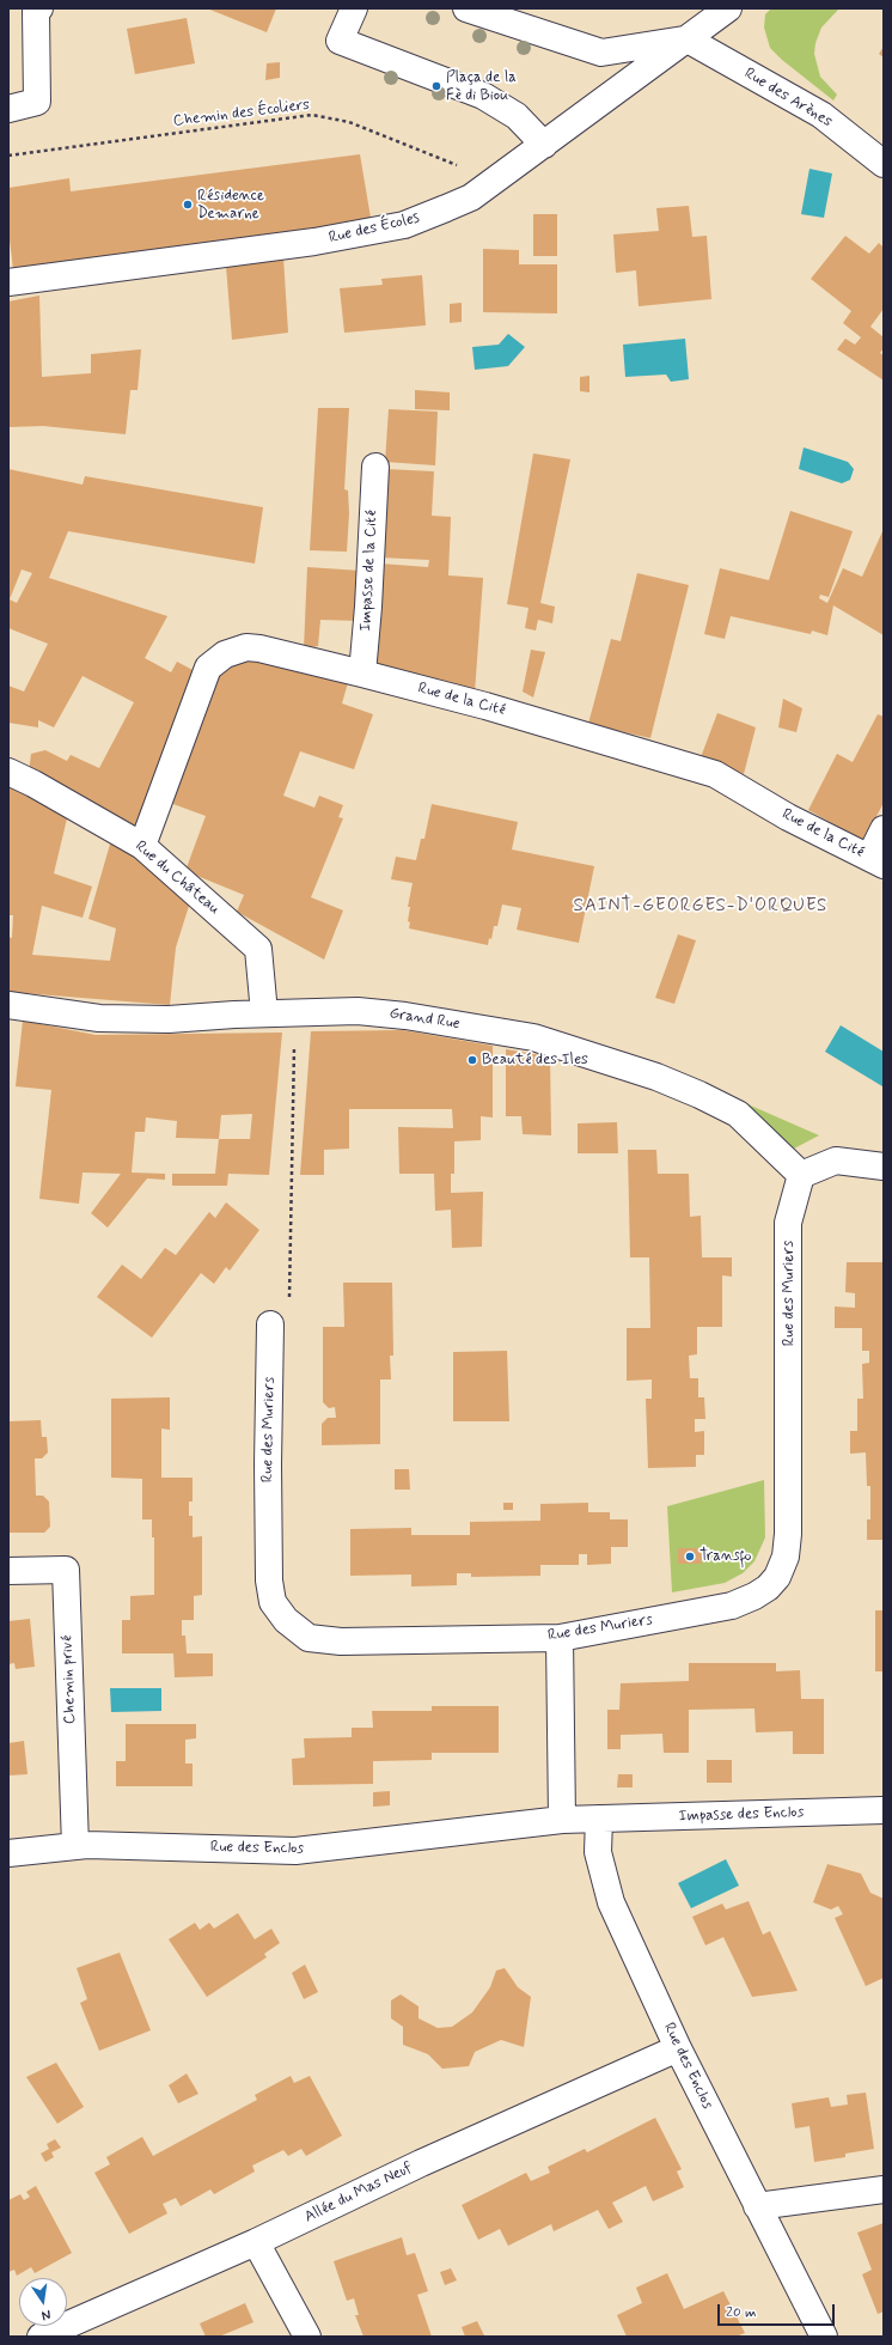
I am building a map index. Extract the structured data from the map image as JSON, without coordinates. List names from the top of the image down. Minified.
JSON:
{"streets":{"street":["Rue des Arènes","Rue des Écoles","Impasse de la Cité","Rue de la Cité","Rue du Château","Grand Rue","Rue des Muriers","Chemin privé","Impasse des Enclos","Rue des Enclos","Allée du Mas Neuf"],"path":["Chemin des Écoliers"]},"crossings":[["Rue des Arènes","Rue des Écoles"],["Chemin des Écoliers","Rue des Écoles"],["Impasse de la Cité","Rue de la Cité"],["Rue de la Cité","Rue du Château"],["Rue du Château","Grand Rue"],["Grand Rue","Rue des Muriers"],["Chemin privé","Rue des Enclos"],["Impasse des Enclos","Rue des Enclos"],["Rue des Enclos","Allée du Mas Neuf"]],"districts":["SAINT-GEORGES-D'ORQUES"],"places":["Plaça de la Fè di Biou","Résidence Demarne","Beauté des Iles","Transfo"],"scale_bar":"20 m","north":"bottom"}
